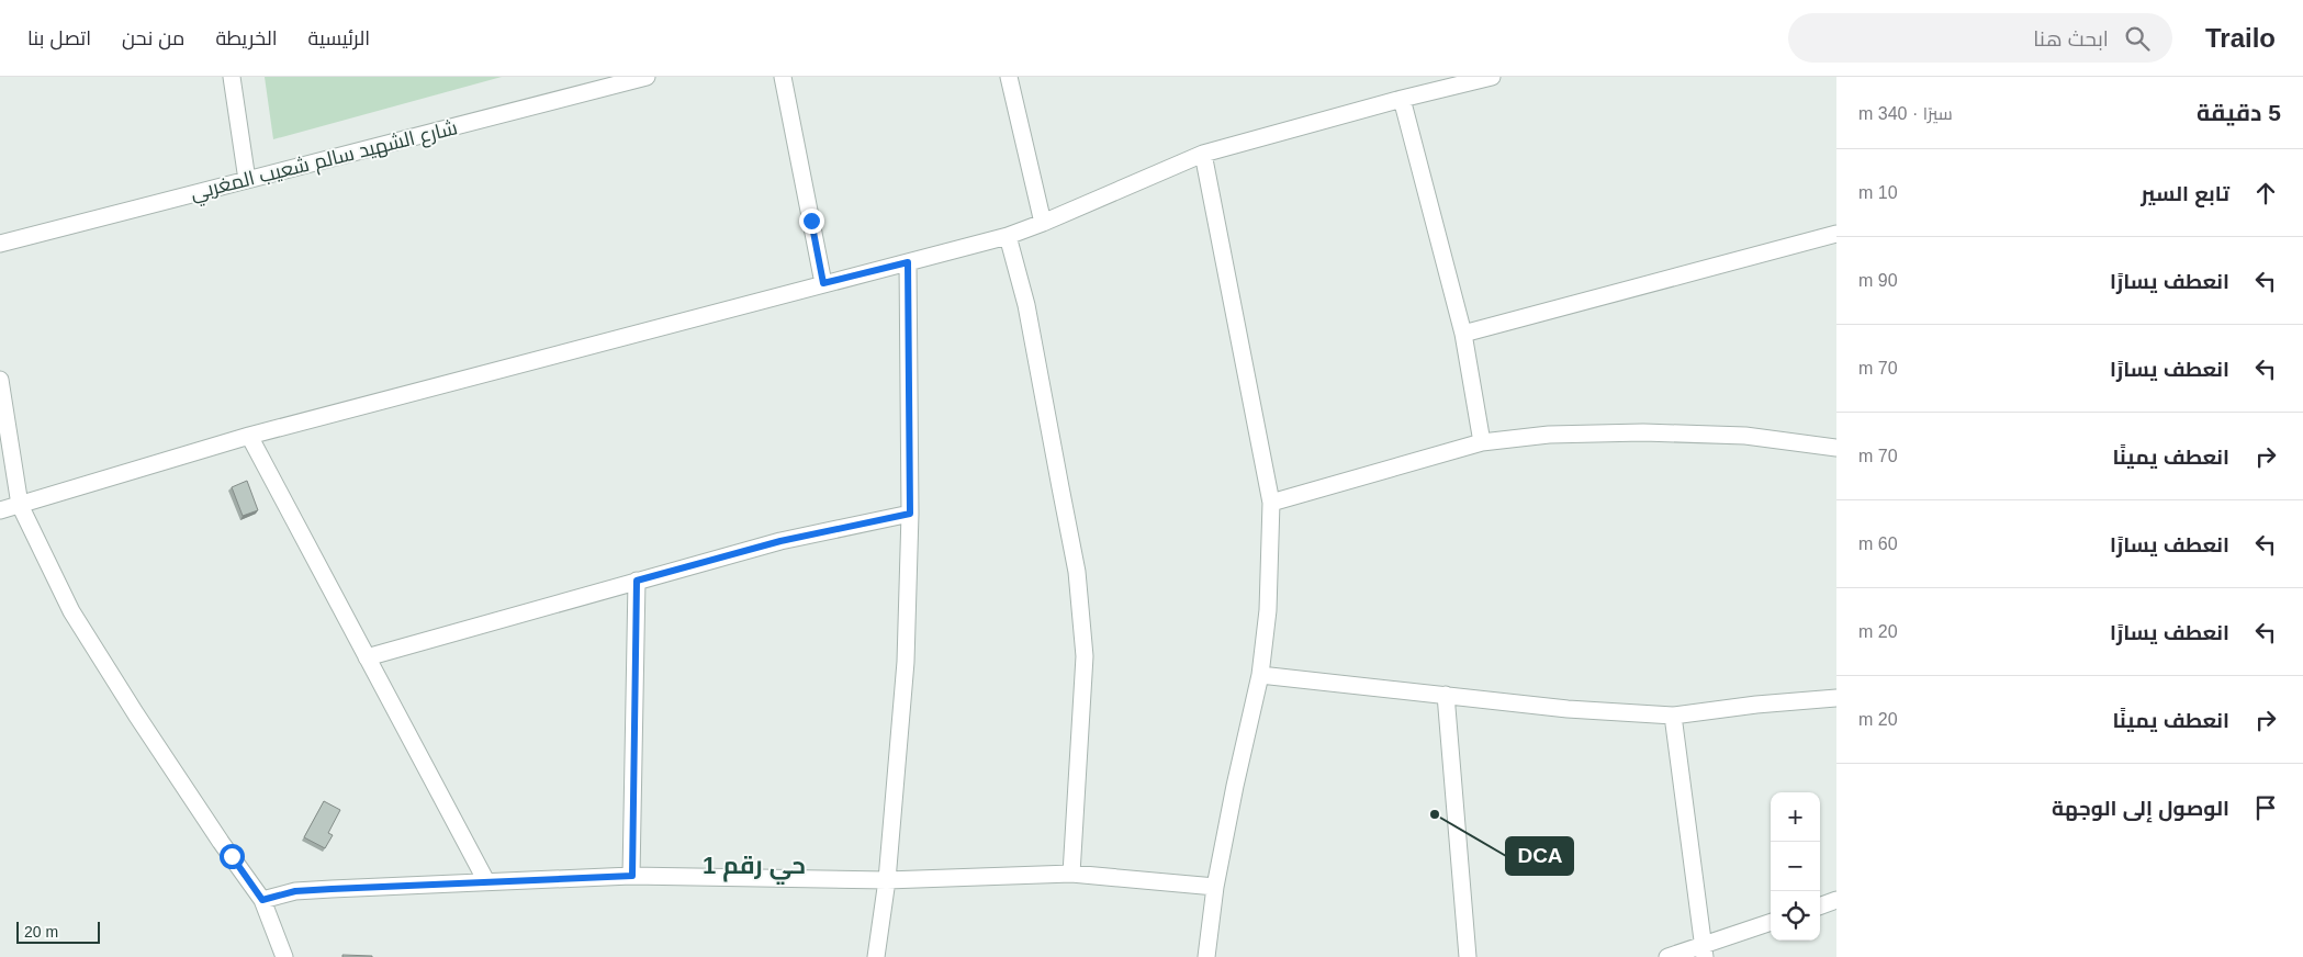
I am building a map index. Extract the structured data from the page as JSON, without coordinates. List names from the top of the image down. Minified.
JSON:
{"streets":{"street":["شارع الشهيد سالم شعيب المغربي"]},"districts":["حي رقم 1"],"places":["DCA"],"scale_bar":"20 m","page":{"header":"Trailo","search":"ابحث هنا","nav":["الرئيسية","الخريطة","من نحن","اتصل بنا"],"heading":["5 دقيقة","سيرًا · 340 m"],"list":[["تابع السير","10 m"],["انعطف يسارًا","90 m"],["انعطف يسارًا","70 m"],["انعطف يمينًا","70 m"],["انعطف يسارًا","60 m"],["انعطف يسارًا","20 m"],["انعطف يمينًا","20 m"],"الوصول إلى الوجهة"],"map_buttons":["+","−"],"scale":"20 m"}}
